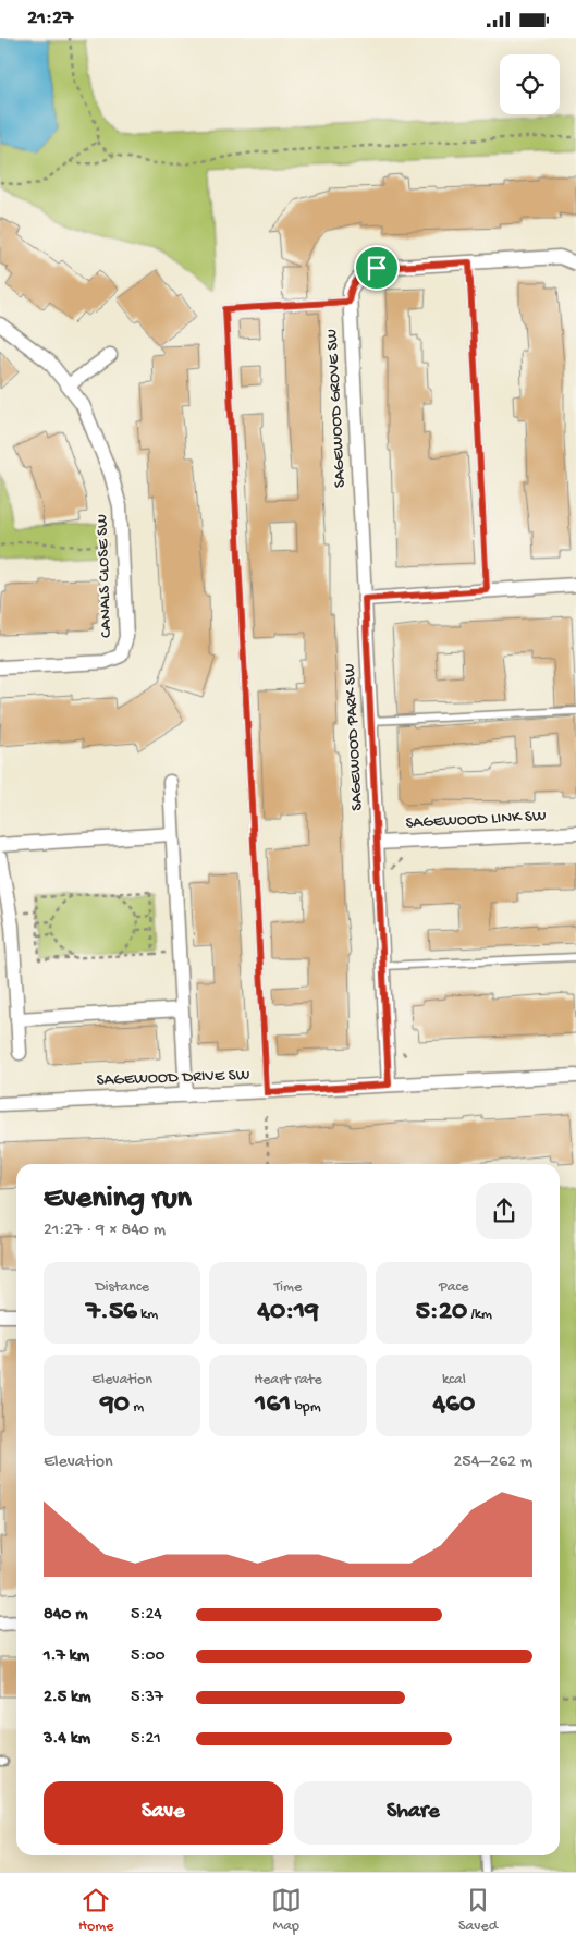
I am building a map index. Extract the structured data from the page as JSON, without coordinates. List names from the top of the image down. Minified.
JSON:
{"streets":{"street":["SAGEWOOD GROVE SW","CANALS CLOSE SW","SAGEWOOD PARK SW","SAGEWOOD LINK SW","SAGEWOOD DRIVE SW"]},"crossings":[["SAGEWOOD GROVE SW","SAGEWOOD PARK SW"],["SAGEWOOD PARK SW","SAGEWOOD LINK SW"],["SAGEWOOD PARK SW","SAGEWOOD DRIVE SW"]],"page":{"status":"21:27","heading":["Evening run","21:27 · 9 × 840 m"],"stats":[["Distance","7.56 km"],["Time","40:19"],["Pace","5:20 /km"],["Elevation","90 m"],["Heart rate","161 bpm"],["kcal","460"]],"chart":["Elevation","254–262 m"],"list":[{"name":"840 m","note":"5:24"},{"name":"1.7 km","note":"5:00"},{"name":"2.5 km","note":"5:37"},{"name":"3.4 km","note":"5:21"}],"buttons":["Save","Share"],"tabs":["Home","Map","Saved"]}}
